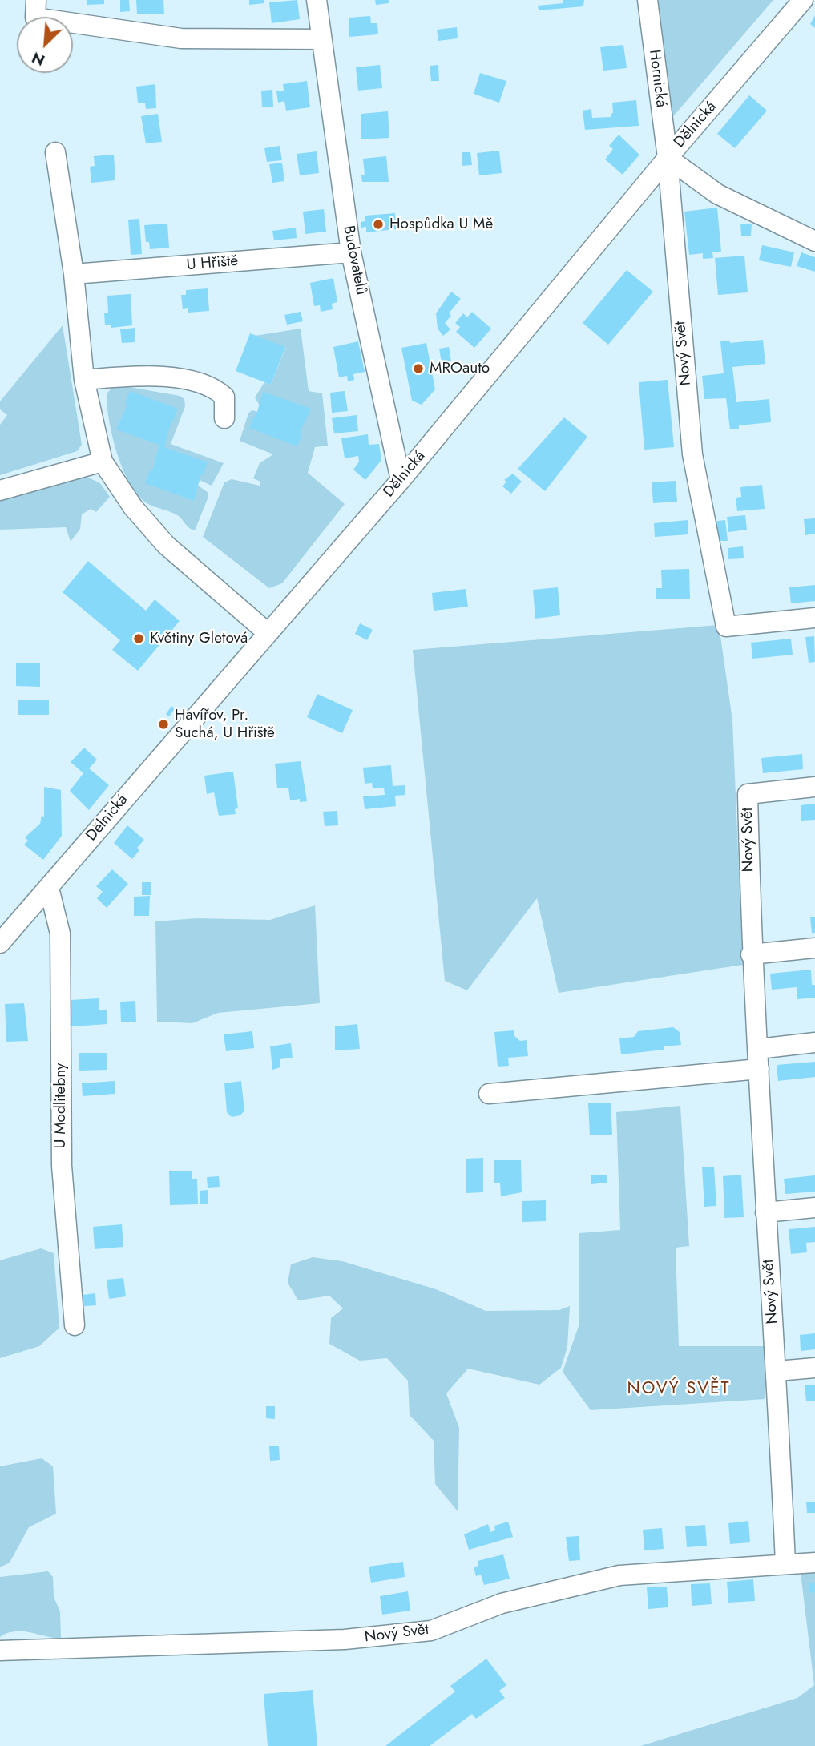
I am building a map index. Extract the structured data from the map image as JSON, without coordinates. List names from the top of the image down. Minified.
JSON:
{"streets":{"street":["Hornická","Dělnická","Budovatelů","U Hřiště","Nový Svět","U Modlitebny"]},"crossings":[["Hornická","Dělnická"],["Hornická","Nový Svět"],["Dělnická","Budovatelů"],["Dělnická","Nový Svět"],["Dělnická","U Modlitebny"],["Budovatelů","U Hřiště"]],"districts":["NOVÝ SVĚT"],"places":["Hospůdka U Mě","MROauto","Květiny Gletová","Havířov, Pr. Suchá, U Hřiště"],"north":"bottom left"}
